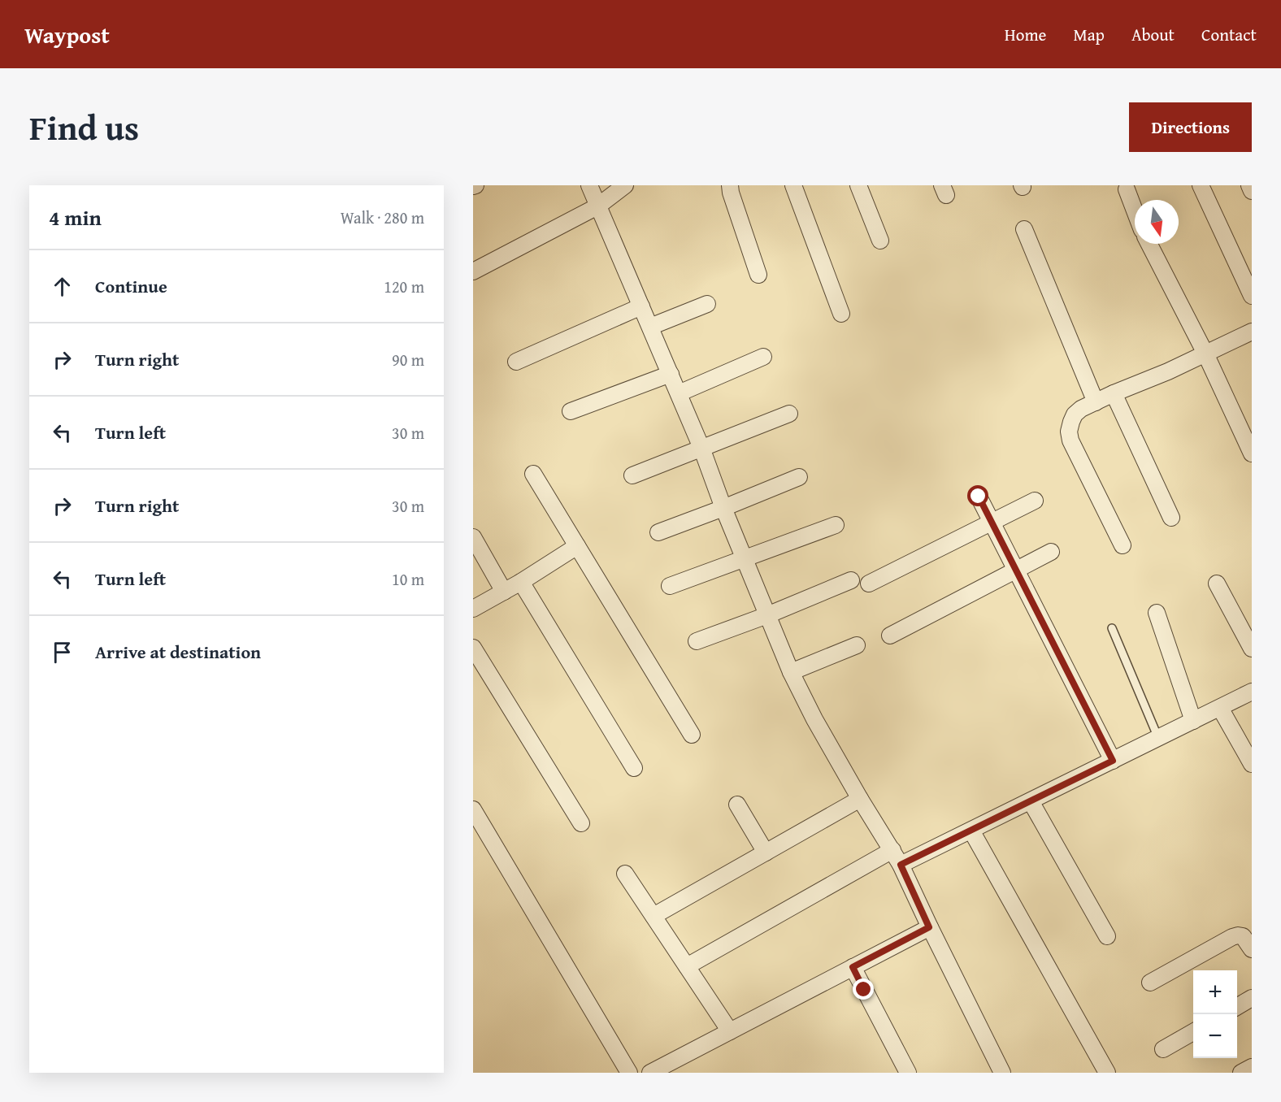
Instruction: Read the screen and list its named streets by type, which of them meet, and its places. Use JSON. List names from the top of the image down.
{
  "north": "bottom",
  "page": {
    "header": "Waypost",
    "nav": [
      "Home",
      "Map",
      "About",
      "Contact"
    ],
    "title": "Find us",
    "buttons": "Directions",
    "heading": ["4 min", "Walk · 280 m"],
    "list": [
      ["Continue", "120 m"],
      ["Turn right", "90 m"],
      ["Turn left", "30 m"],
      ["Turn right", "30 m"],
      ["Turn left", "10 m"],
      "Arrive at destination"
    ],
    "map_buttons": ["+", "−"]
  }
}
